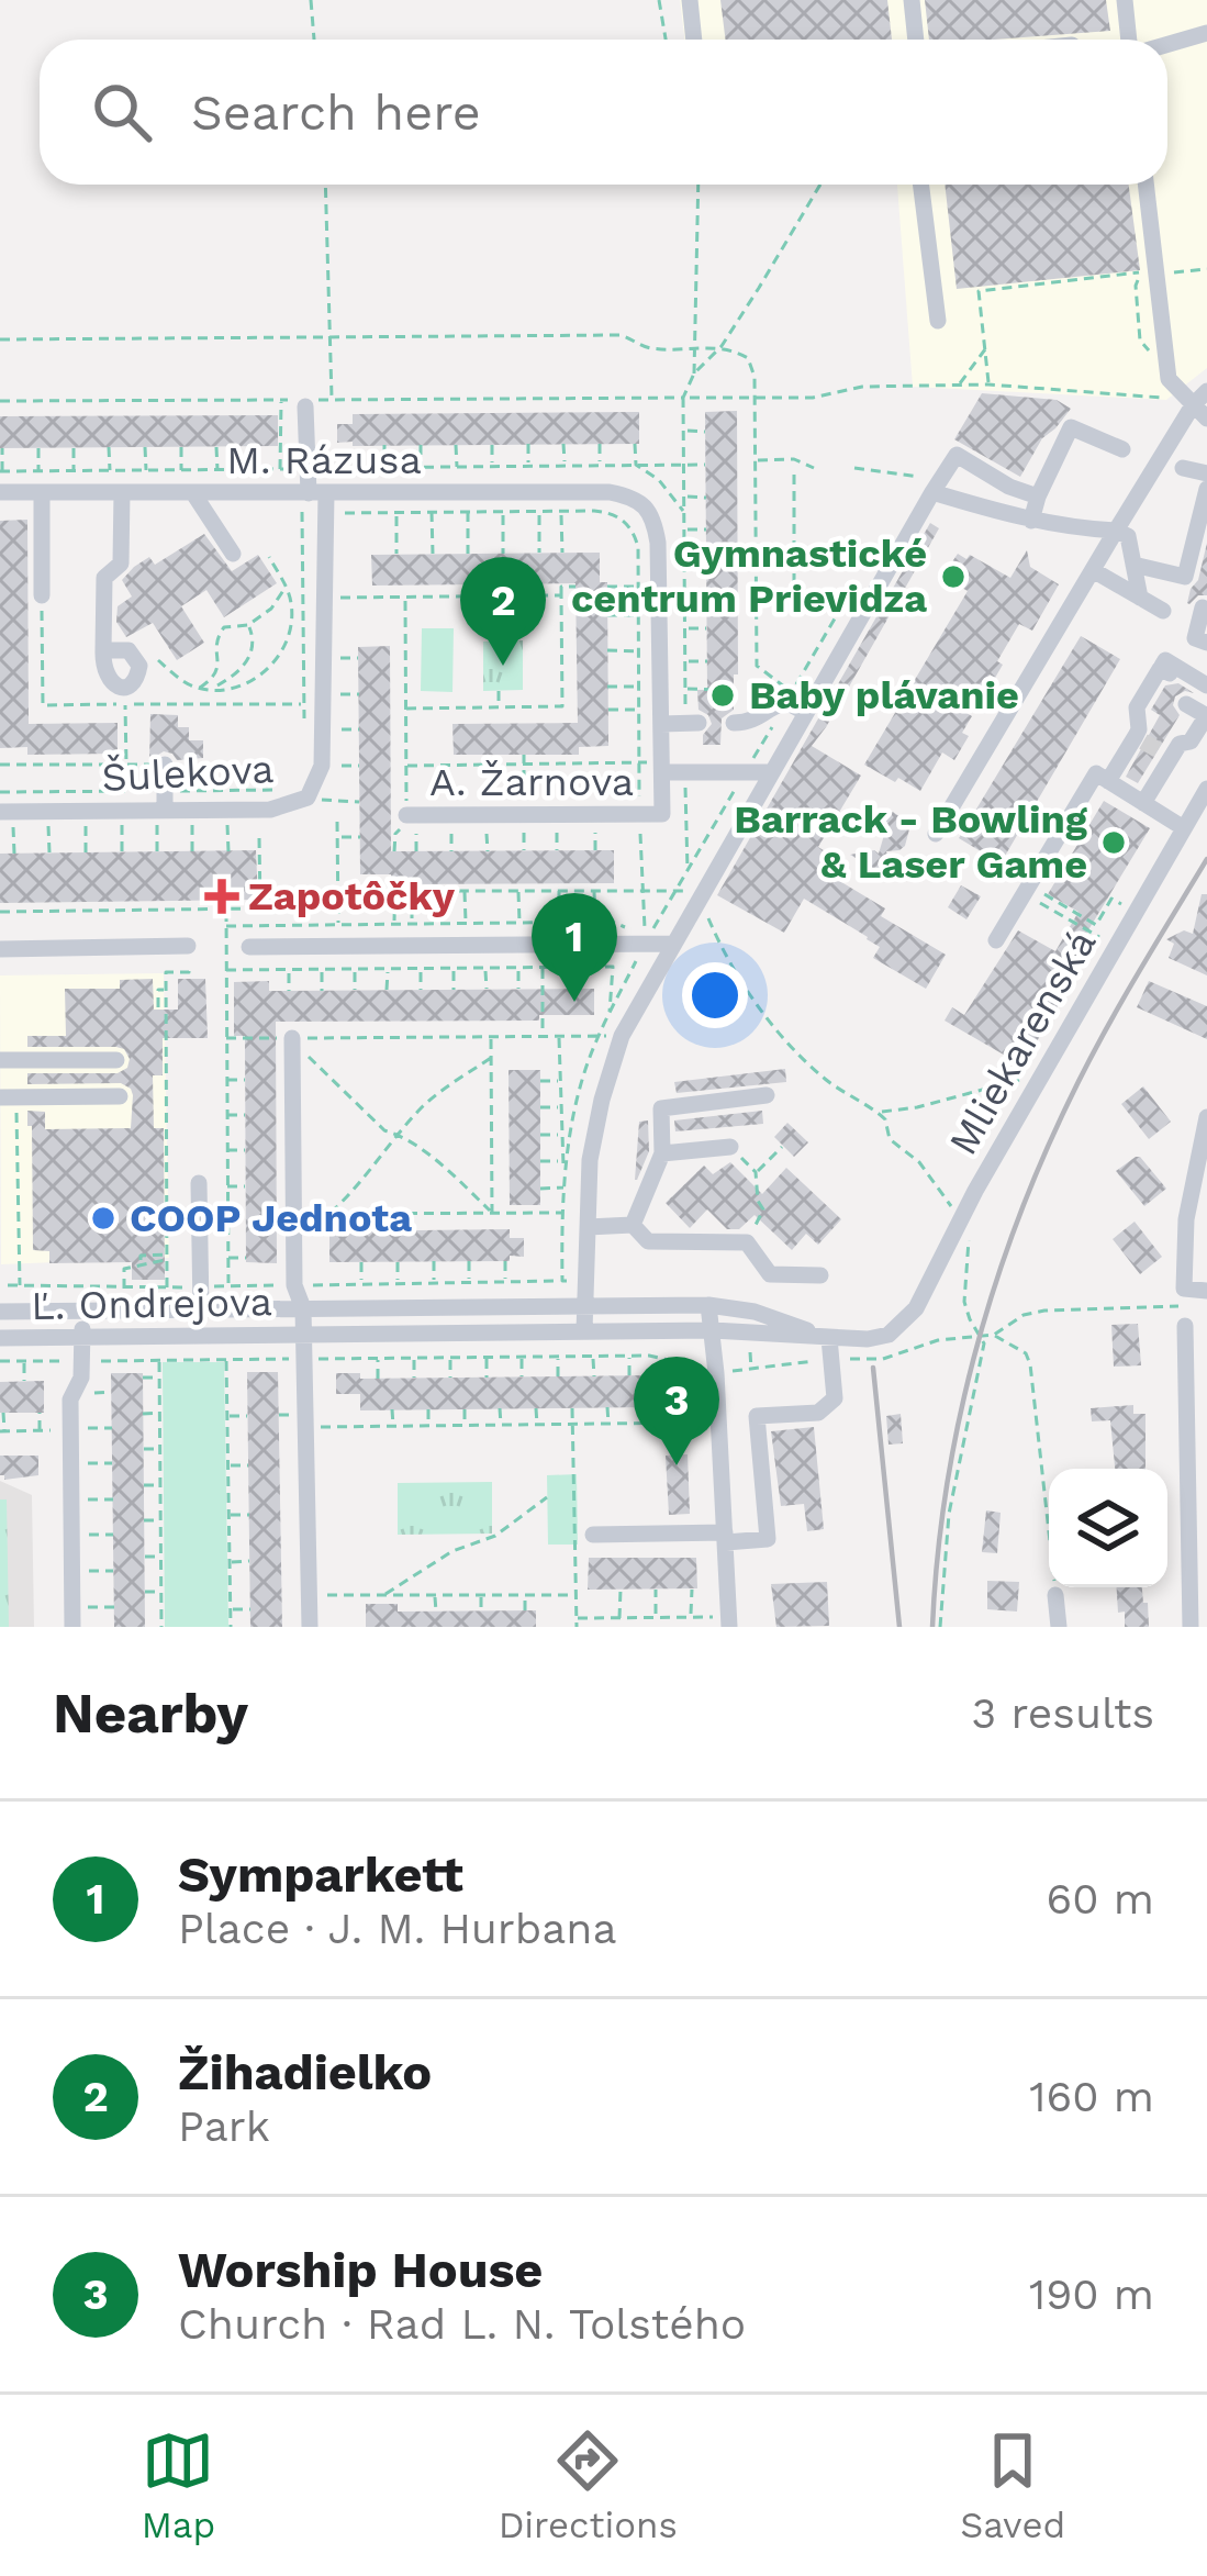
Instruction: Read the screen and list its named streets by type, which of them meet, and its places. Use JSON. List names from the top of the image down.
{
  "streets": {
    "street": [
      "M. Rázusa",
      "Šulekova",
      "A. Žarnova",
      "Mliekarenská",
      "Ľ. Ondrejova"
    ]
  },
  "crossings": [
    ["M. Rázusa", "Šulekova"],
    ["M. Rázusa", "A. Žarnova"],
    ["Mliekarenská", "Ľ. Ondrejova"]
  ],
  "places": {
    "other": [
      "Gymnastické centrum Prievidza",
      "Baby plávanie",
      "Barrack - Bowling & Laser Game",
      "COOP Jednota"
    ],
    "health": ["Zapotôčky"]
  },
  "page": {
    "search": "Search here",
    "pins": ["2", "1", "3"],
    "heading": ["Nearby", "3 results"],
    "list": [
      {
        "mark": "1",
        "name": "Symparkett",
        "note": "Place · J. M. Hurbana",
        "value": "60 m"
      },
      {
        "mark": "2",
        "name": "Žihadielko",
        "note": "Park",
        "value": "160 m"
      },
      {
        "mark": "3",
        "name": "Worship House",
        "note": "Church · Rad L. N. Tolstého",
        "value": "190 m"
      }
    ],
    "nav": ["Map", "Directions", "Saved"]
  }
}
